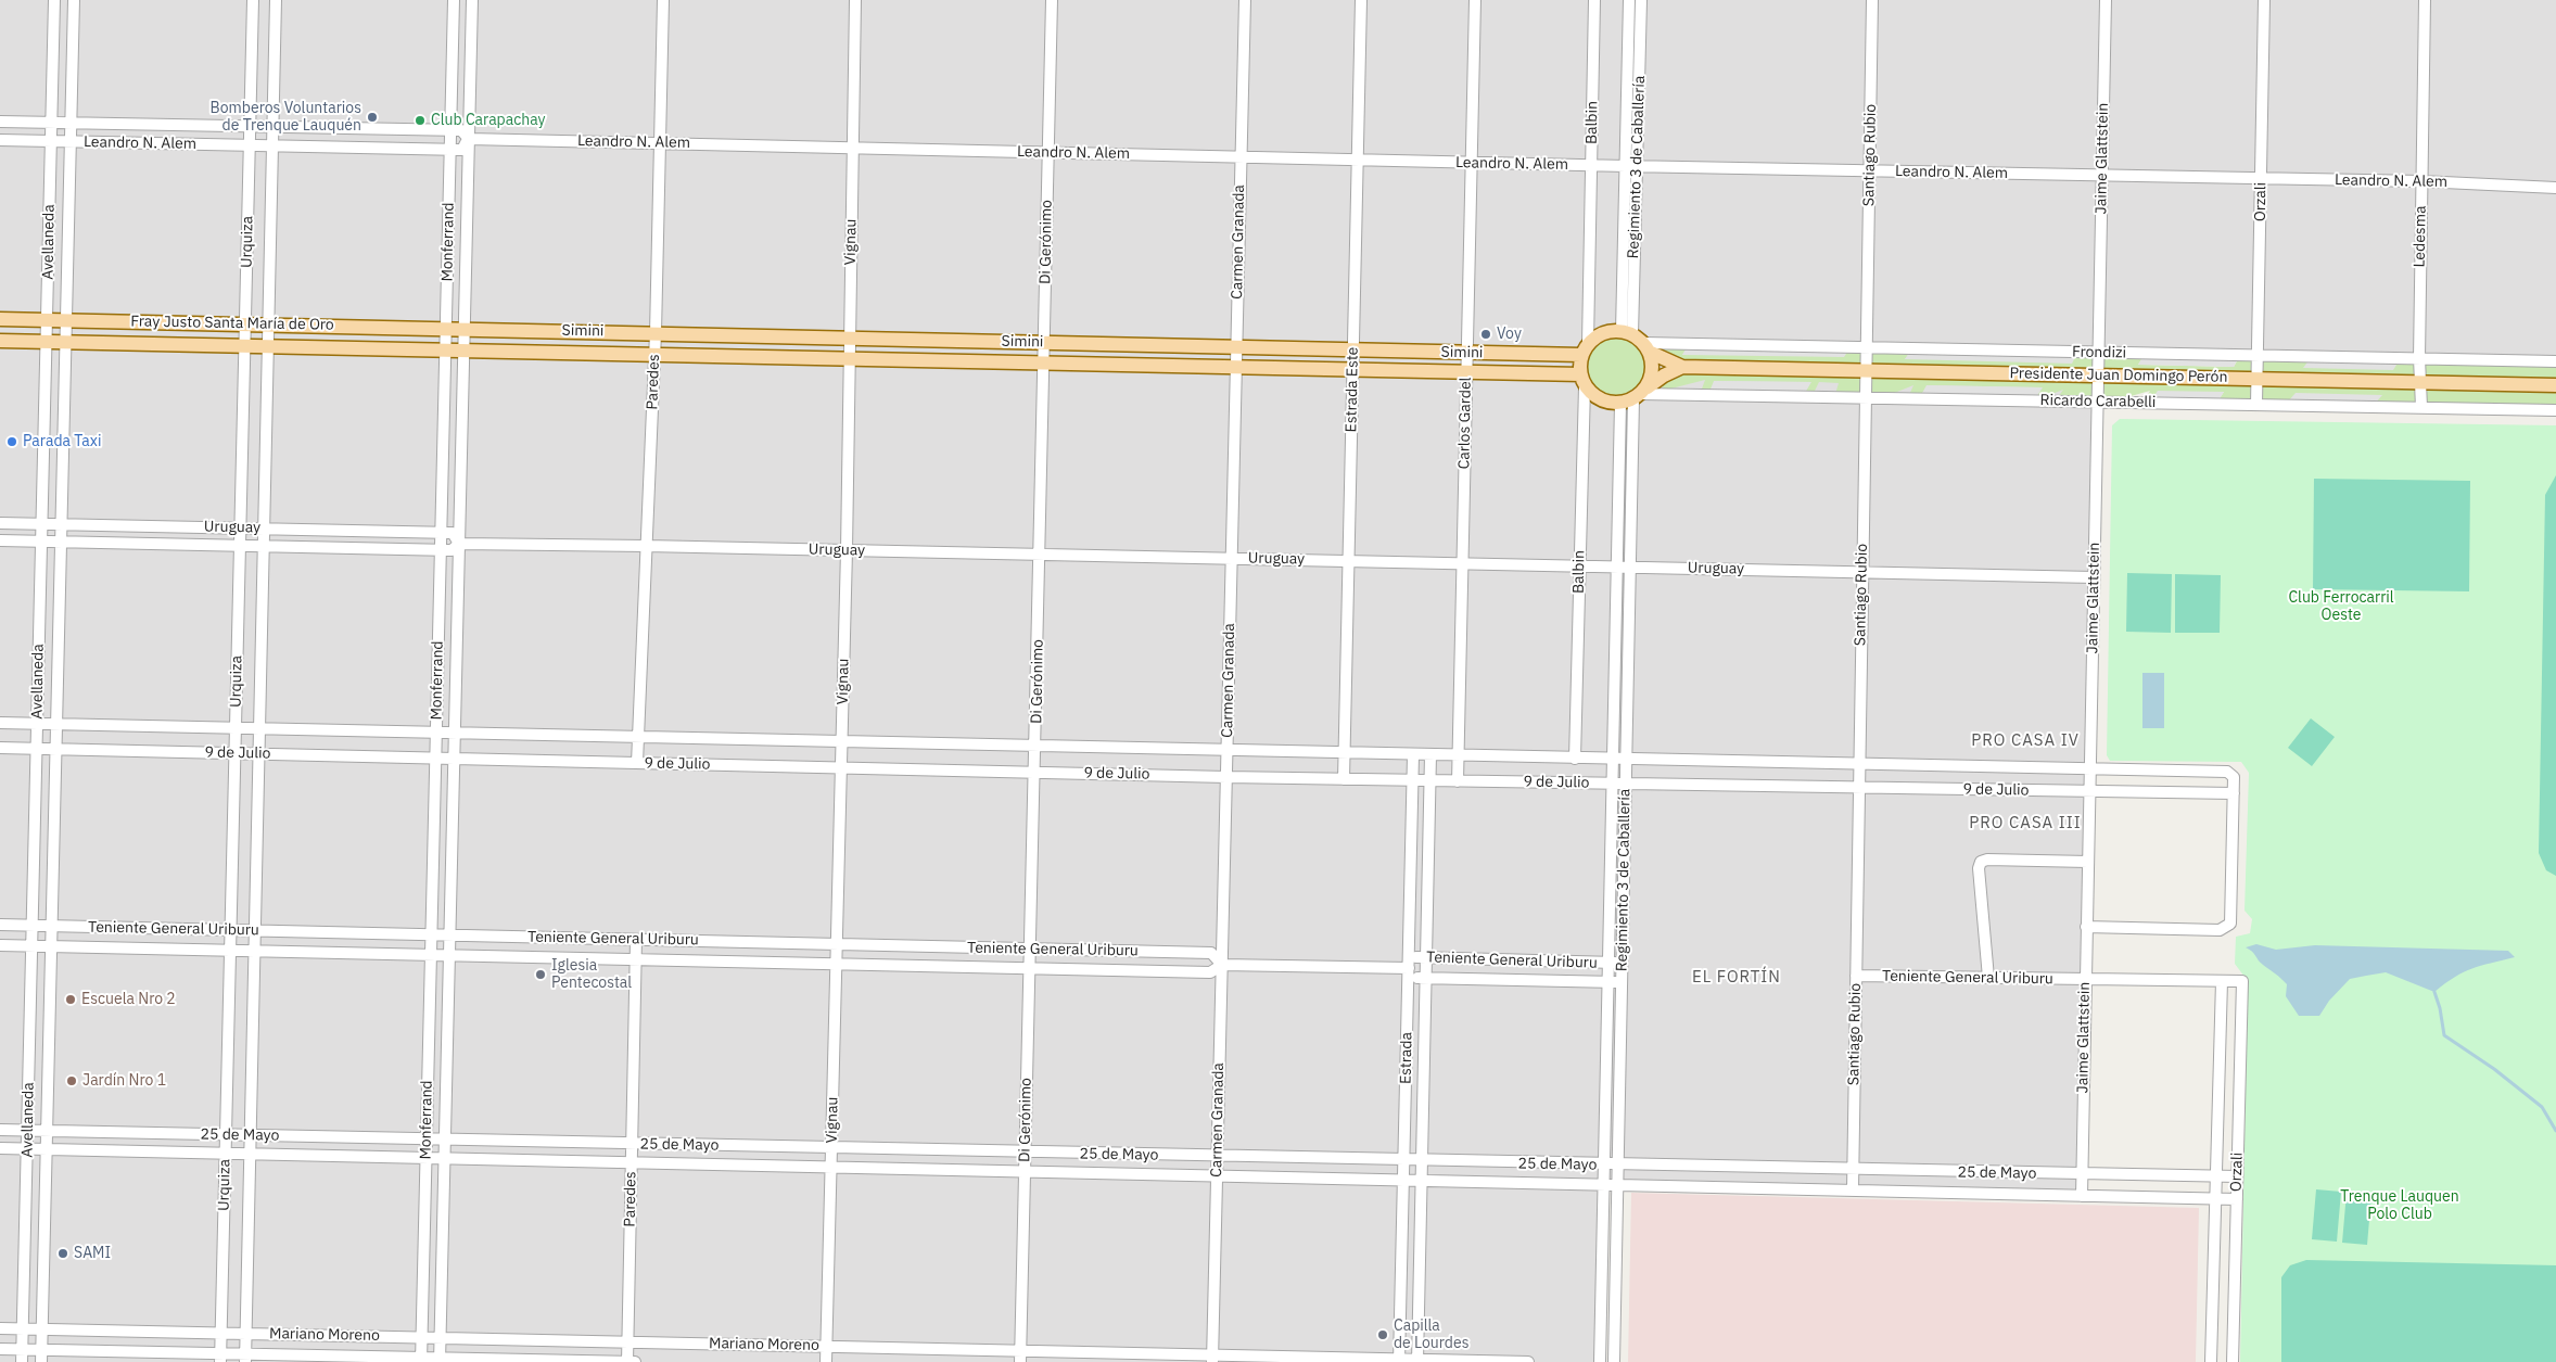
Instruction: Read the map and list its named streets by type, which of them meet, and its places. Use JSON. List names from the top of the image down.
{
  "streets": {
    "main road": ["Fray Justo Santa María de Oro", "Simini", "Presidente Juan Domingo Perón"],
    "street": [
      "Balbin",
      "Leandro N. Alem",
      "Santiago Rubio",
      "Jaime Glattstein",
      "Regimiento 3 de Caballería",
      "Orzali",
      "Ledesma",
      "Avellaneda",
      "Urquiza",
      "Monferrand",
      "Vignau",
      "Di Gerónimo",
      "Carmen Granada",
      "Frondizi",
      "Paredes",
      "Estrada Este",
      "Ricardo Carabelli",
      "Carlos Gardel",
      "Uruguay",
      "9 de Julio",
      "Teniente General Uriburu",
      "Estrada",
      "25 de Mayo",
      "Mariano Moreno"
    ]
  },
  "crossings": [
    ["Balbin", "Leandro N. Alem"],
    ["Balbin", "Regimiento 3 de Caballería"],
    ["Balbin", "Simini"],
    ["Balbin", "Frondizi"],
    ["Balbin", "Presidente Juan Domingo Perón"],
    ["Balbin", "Ricardo Carabelli"],
    ["Balbin", "Uruguay"],
    ["Balbin", "9 de Julio"],
    ["Leandro N. Alem", "Santiago Rubio"],
    ["Leandro N. Alem", "Jaime Glattstein"],
    ["Leandro N. Alem", "Regimiento 3 de Caballería"],
    ["Leandro N. Alem", "Orzali"],
    ["Leandro N. Alem", "Ledesma"],
    ["Leandro N. Alem", "Avellaneda"],
    ["Leandro N. Alem", "Urquiza"],
    ["Leandro N. Alem", "Monferrand"],
    ["Leandro N. Alem", "Vignau"],
    ["Leandro N. Alem", "Di Gerónimo"],
    ["Leandro N. Alem", "Carmen Granada"],
    ["Leandro N. Alem", "Paredes"],
    ["Leandro N. Alem", "Estrada Este"],
    ["Leandro N. Alem", "Carlos Gardel"],
    ["Santiago Rubio", "Frondizi"],
    ["Santiago Rubio", "Presidente Juan Domingo Perón"],
    ["Santiago Rubio", "Ricardo Carabelli"],
    ["Santiago Rubio", "Uruguay"],
    ["Santiago Rubio", "9 de Julio"],
    ["Santiago Rubio", "Teniente General Uriburu"],
    ["Santiago Rubio", "25 de Mayo"],
    ["Jaime Glattstein", "Frondizi"],
    ["Jaime Glattstein", "Presidente Juan Domingo Perón"],
    ["Jaime Glattstein", "Ricardo Carabelli"],
    ["Jaime Glattstein", "Uruguay"],
    ["Jaime Glattstein", "9 de Julio"],
    ["Jaime Glattstein", "Teniente General Uriburu"],
    ["Jaime Glattstein", "25 de Mayo"],
    ["Regimiento 3 de Caballería", "Simini"],
    ["Regimiento 3 de Caballería", "Frondizi"],
    ["Regimiento 3 de Caballería", "Presidente Juan Domingo Perón"],
    ["Regimiento 3 de Caballería", "Ricardo Carabelli"],
    ["Regimiento 3 de Caballería", "Uruguay"],
    ["Regimiento 3 de Caballería", "9 de Julio"],
    ["Regimiento 3 de Caballería", "Teniente General Uriburu"],
    ["Regimiento 3 de Caballería", "25 de Mayo"],
    ["Orzali", "Frondizi"],
    ["Orzali", "Presidente Juan Domingo Perón"],
    ["Orzali", "Ricardo Carabelli"],
    ["Orzali", "Teniente General Uriburu"],
    ["Orzali", "25 de Mayo"],
    ["Ledesma", "Frondizi"],
    ["Ledesma", "Presidente Juan Domingo Perón"],
    ["Ledesma", "Ricardo Carabelli"],
    ["Avellaneda", "Fray Justo Santa María de Oro"],
    ["Avellaneda", "Uruguay"],
    ["Avellaneda", "9 de Julio"],
    ["Avellaneda", "Teniente General Uriburu"],
    ["Avellaneda", "25 de Mayo"],
    ["Avellaneda", "Mariano Moreno"],
    ["Urquiza", "Fray Justo Santa María de Oro"],
    ["Urquiza", "Uruguay"],
    ["Urquiza", "9 de Julio"],
    ["Urquiza", "Teniente General Uriburu"],
    ["Urquiza", "25 de Mayo"],
    ["Urquiza", "Mariano Moreno"],
    ["Monferrand", "Fray Justo Santa María de Oro"],
    ["Monferrand", "Simini"],
    ["Monferrand", "Uruguay"],
    ["Monferrand", "9 de Julio"],
    ["Monferrand", "Teniente General Uriburu"],
    ["Monferrand", "25 de Mayo"],
    ["Monferrand", "Mariano Moreno"],
    ["Vignau", "Simini"],
    ["Vignau", "Uruguay"],
    ["Vignau", "9 de Julio"],
    ["Vignau", "Teniente General Uriburu"],
    ["Vignau", "25 de Mayo"],
    ["Vignau", "Mariano Moreno"],
    ["Di Gerónimo", "Simini"],
    ["Di Gerónimo", "Uruguay"],
    ["Di Gerónimo", "9 de Julio"],
    ["Di Gerónimo", "Teniente General Uriburu"],
    ["Di Gerónimo", "25 de Mayo"],
    ["Di Gerónimo", "Mariano Moreno"],
    ["Carmen Granada", "Simini"],
    ["Carmen Granada", "Uruguay"],
    ["Carmen Granada", "9 de Julio"],
    ["Carmen Granada", "Teniente General Uriburu"],
    ["Carmen Granada", "25 de Mayo"],
    ["Carmen Granada", "Mariano Moreno"],
    ["Fray Justo Santa María de Oro", "Simini"],
    ["Simini", "Frondizi"],
    ["Simini", "Presidente Juan Domingo Perón"],
    ["Simini", "Paredes"],
    ["Simini", "Estrada Este"],
    ["Simini", "Ricardo Carabelli"],
    ["Simini", "Carlos Gardel"],
    ["Frondizi", "Presidente Juan Domingo Perón"],
    ["Frondizi", "Ricardo Carabelli"],
    ["Presidente Juan Domingo Perón", "Ricardo Carabelli"],
    ["Paredes", "Uruguay"],
    ["Paredes", "9 de Julio"],
    ["Paredes", "Teniente General Uriburu"],
    ["Paredes", "25 de Mayo"],
    ["Paredes", "Mariano Moreno"],
    ["Estrada Este", "Uruguay"],
    ["Estrada Este", "9 de Julio"],
    ["Carlos Gardel", "Uruguay"],
    ["Carlos Gardel", "9 de Julio"],
    ["9 de Julio", "Estrada"],
    ["Teniente General Uriburu", "Estrada"],
    ["Estrada", "25 de Mayo"],
    ["Estrada", "Mariano Moreno"]
  ],
  "districts": ["PRO CASA IV", "PRO CASA III", "EL FORTÍN"],
  "parks": ["Club Ferrocarril Oeste", "Trenque Lauquen Polo Club"],
  "places": [
    "Bomberos Voluntarios de Trenque Lauquén",
    "Club Carapachay",
    "Voy",
    "Parada Taxi",
    "Iglesia Pentecostal",
    "Escuela Nro 2",
    "Jardín Nro 1",
    "SAMI",
    "Capilla de Lourdes"
  ]
}
